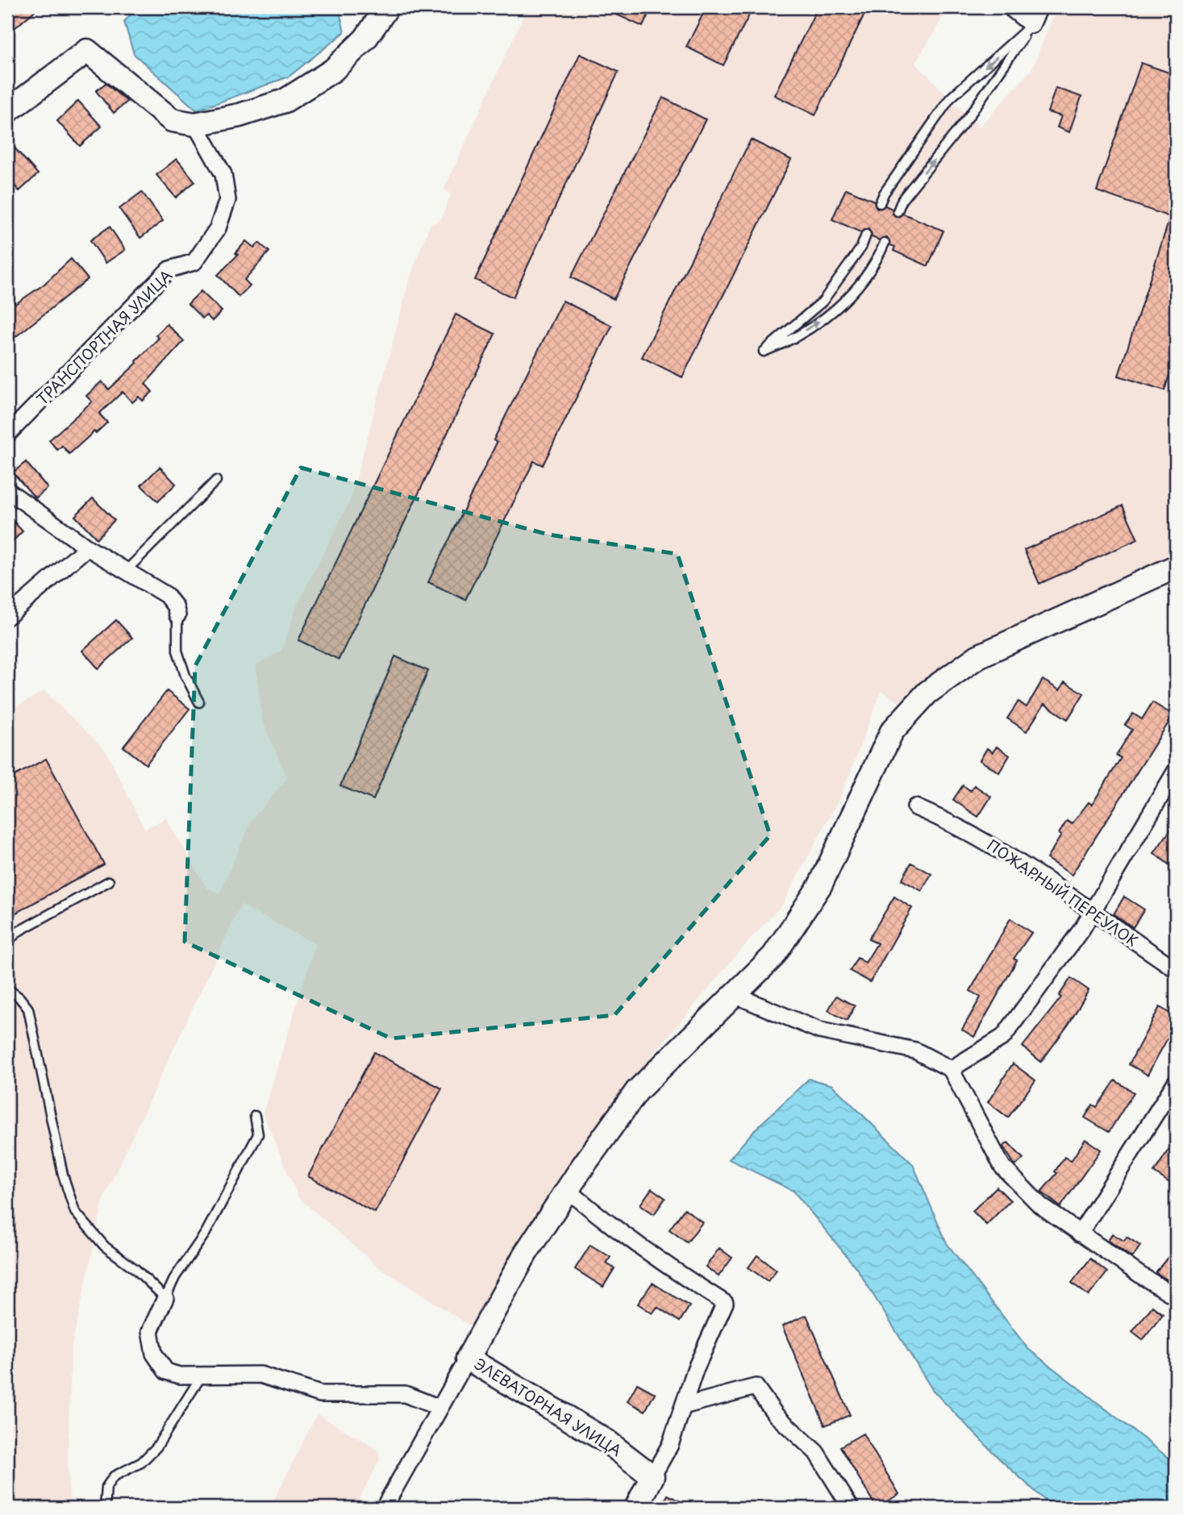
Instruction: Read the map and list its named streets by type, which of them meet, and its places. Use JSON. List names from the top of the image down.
{
  "streets": {
    "street": ["ТРАНСПОРТНАЯ УЛИЦА", "ПОЖАРНЫЙ ПЕРЕУЛОК", "ЭЛЕВАТОРНАЯ УЛИЦА"]
  }
}
